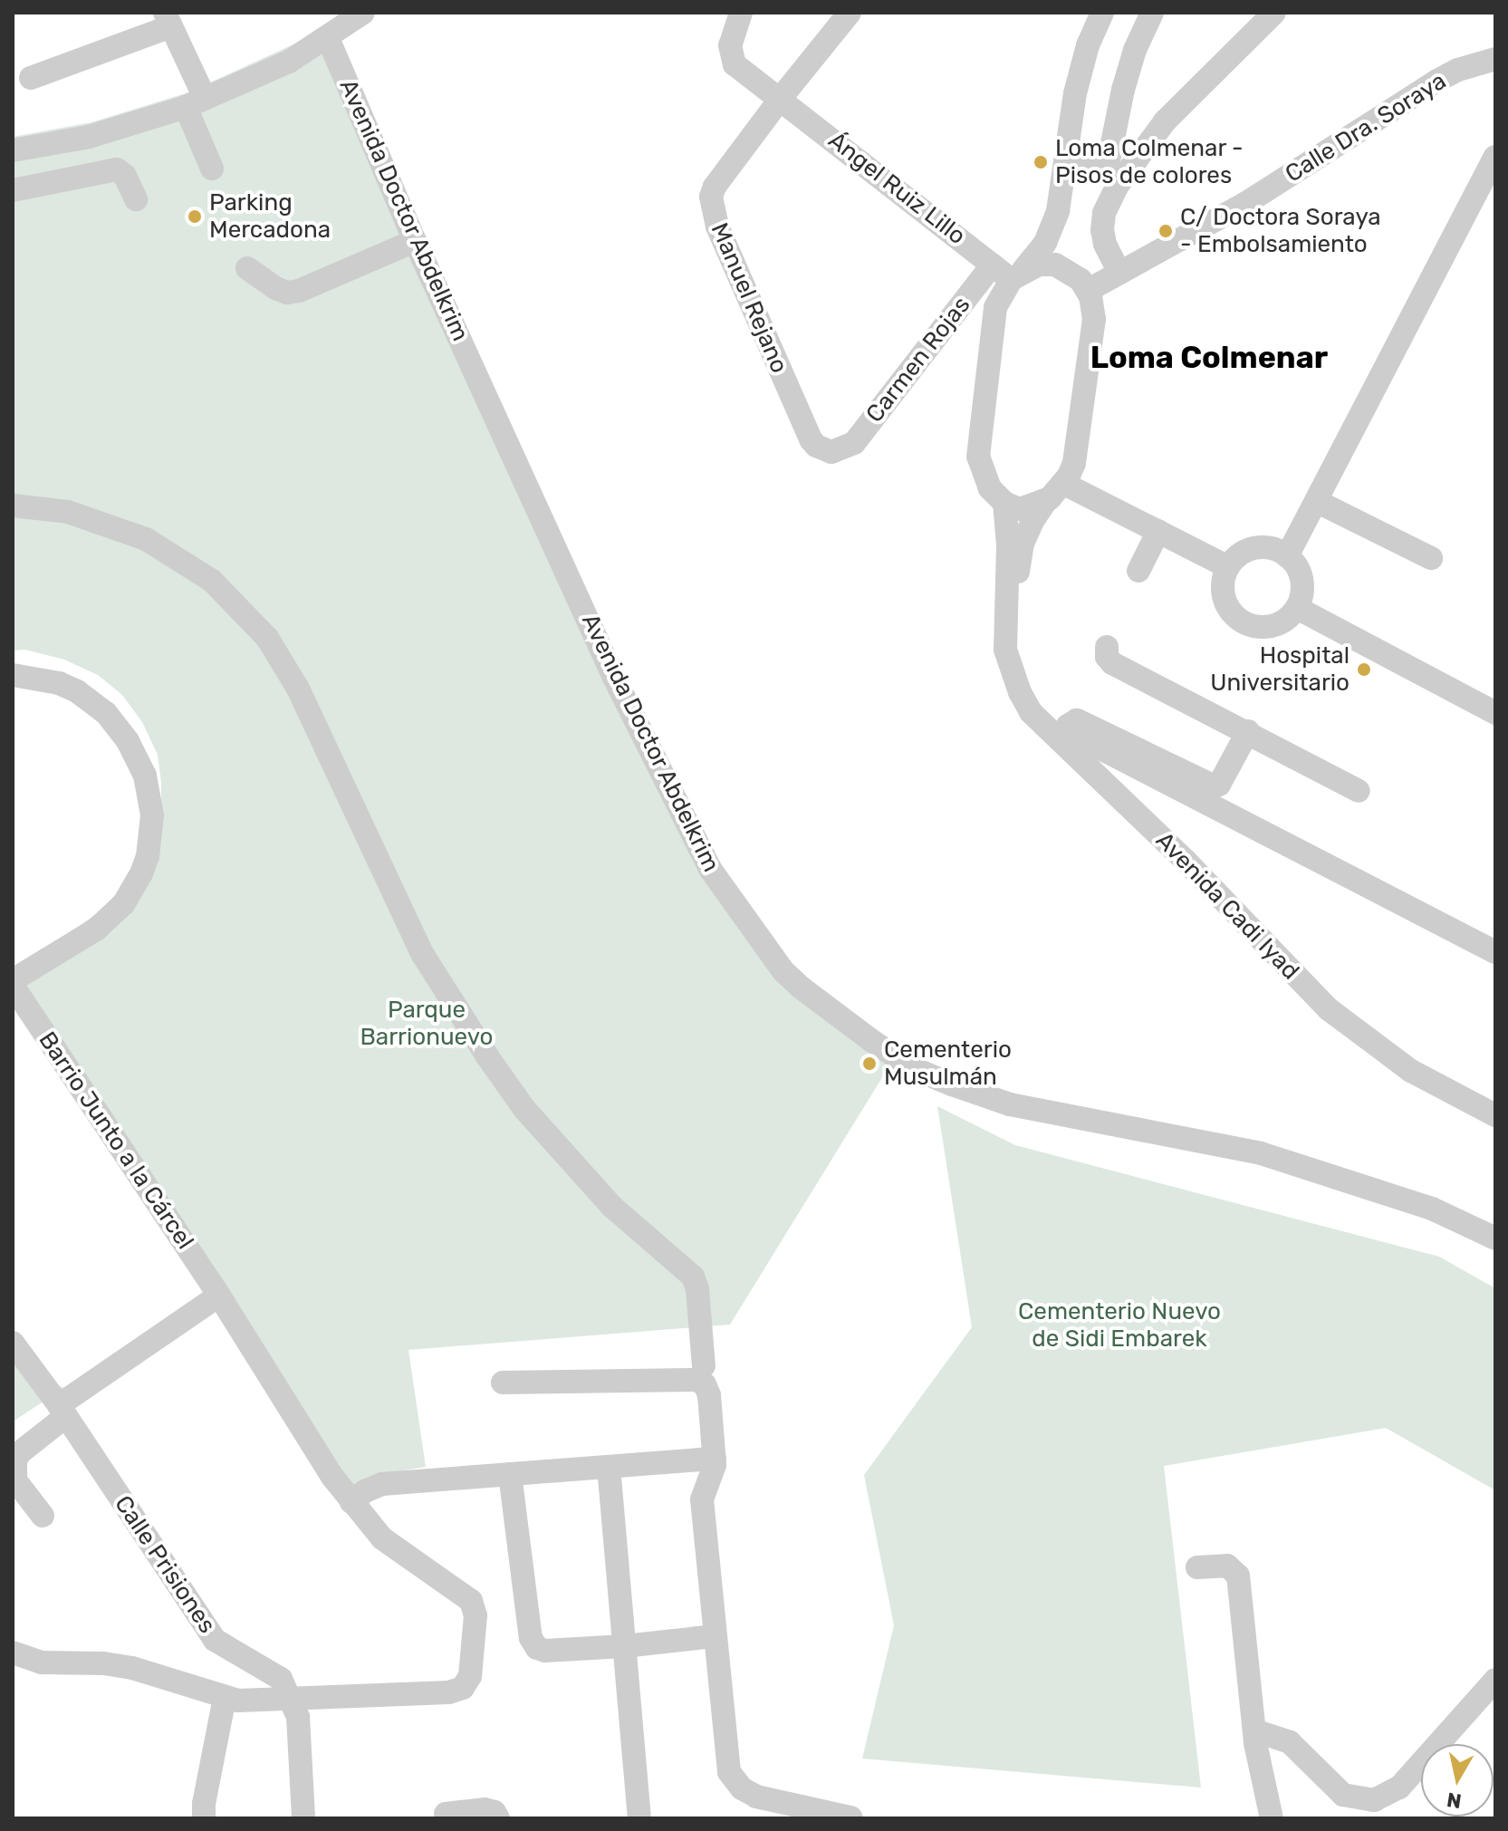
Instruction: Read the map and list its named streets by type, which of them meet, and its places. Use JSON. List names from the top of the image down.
{
  "streets": {
    "street": [
      "Calle Dra. Soraya",
      "Ángel Ruiz Lillo",
      "Avenida Doctor Abdelkrim",
      "Manuel Rejano",
      "Carmen Rojas",
      "Avenida Cadi Iyad",
      "Barrio Junto a la Cárcel",
      "Calle Prisiones"
    ]
  },
  "crossings": [
    ["Calle Dra. Soraya", "Avenida Cadi Iyad"],
    ["Ángel Ruiz Lillo", "Manuel Rejano"],
    ["Ángel Ruiz Lillo", "Carmen Rojas"],
    ["Manuel Rejano", "Carmen Rojas"],
    ["Barrio Junto a la Cárcel", "Calle Prisiones"]
  ],
  "districts": ["Loma Colmenar"],
  "parks": ["Parque Barrionuevo", "Cementerio Nuevo de Sidi Embarek"],
  "places": [
    "Loma Colmenar - Pisos de colores",
    "Parking Mercadona",
    "C/ Doctora Soraya - Embolsamiento",
    "Hospital Universitario",
    "Cementerio Musulmán"
  ],
  "north": "bottom"
}
